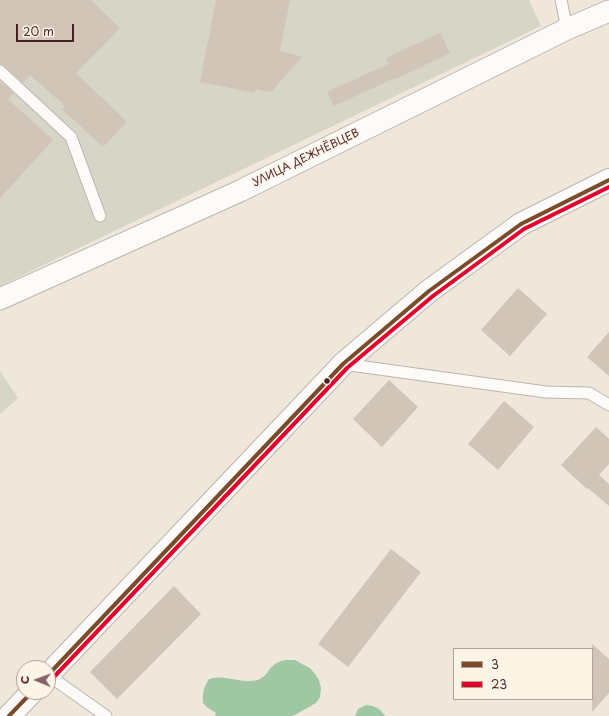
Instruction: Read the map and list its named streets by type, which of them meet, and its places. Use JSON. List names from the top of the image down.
{
  "streets": {
    "street": ["УЛИЦА ДЕЖНЁВЦЕВ"]
  },
  "lines": ["transit line 3", "transit line 23"],
  "legend": ["3", "23"],
  "scale_bar": "20 m",
  "north": "left"
}
